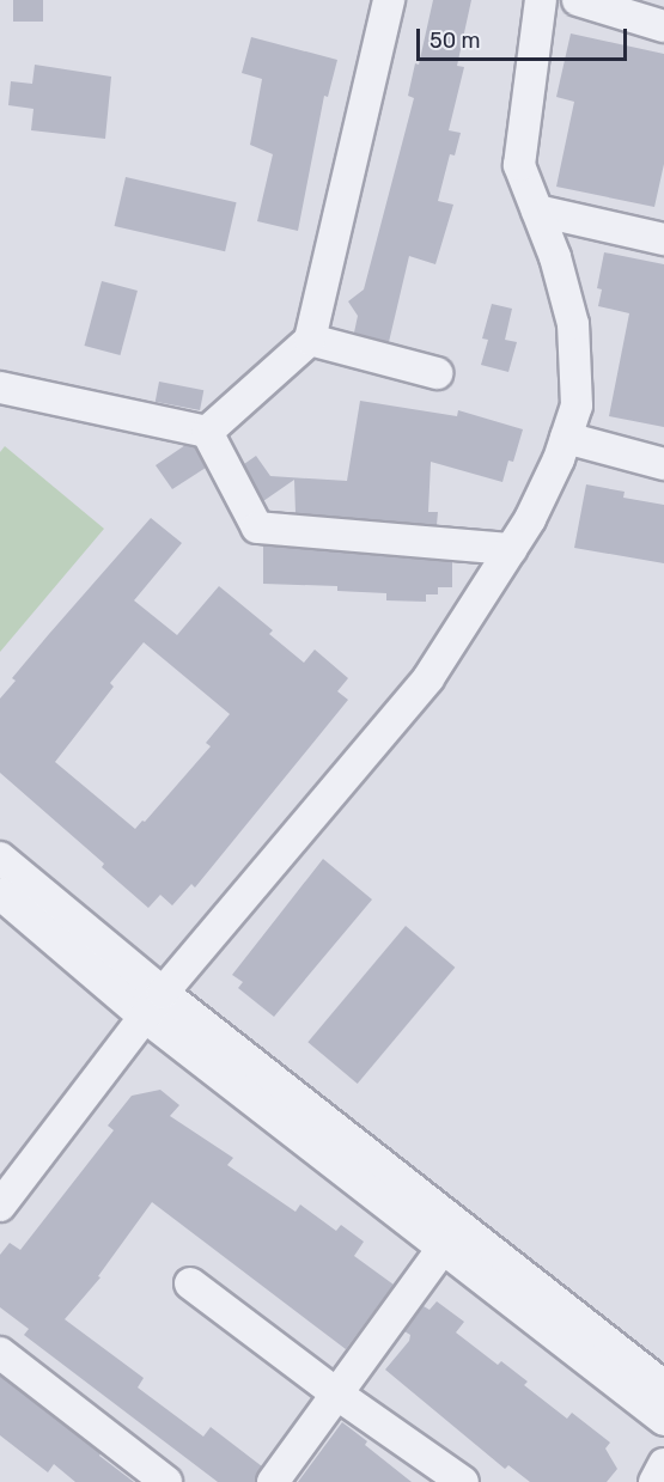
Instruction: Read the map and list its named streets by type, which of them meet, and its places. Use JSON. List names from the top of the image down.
{
  "scale_bar": "50 m"
}
